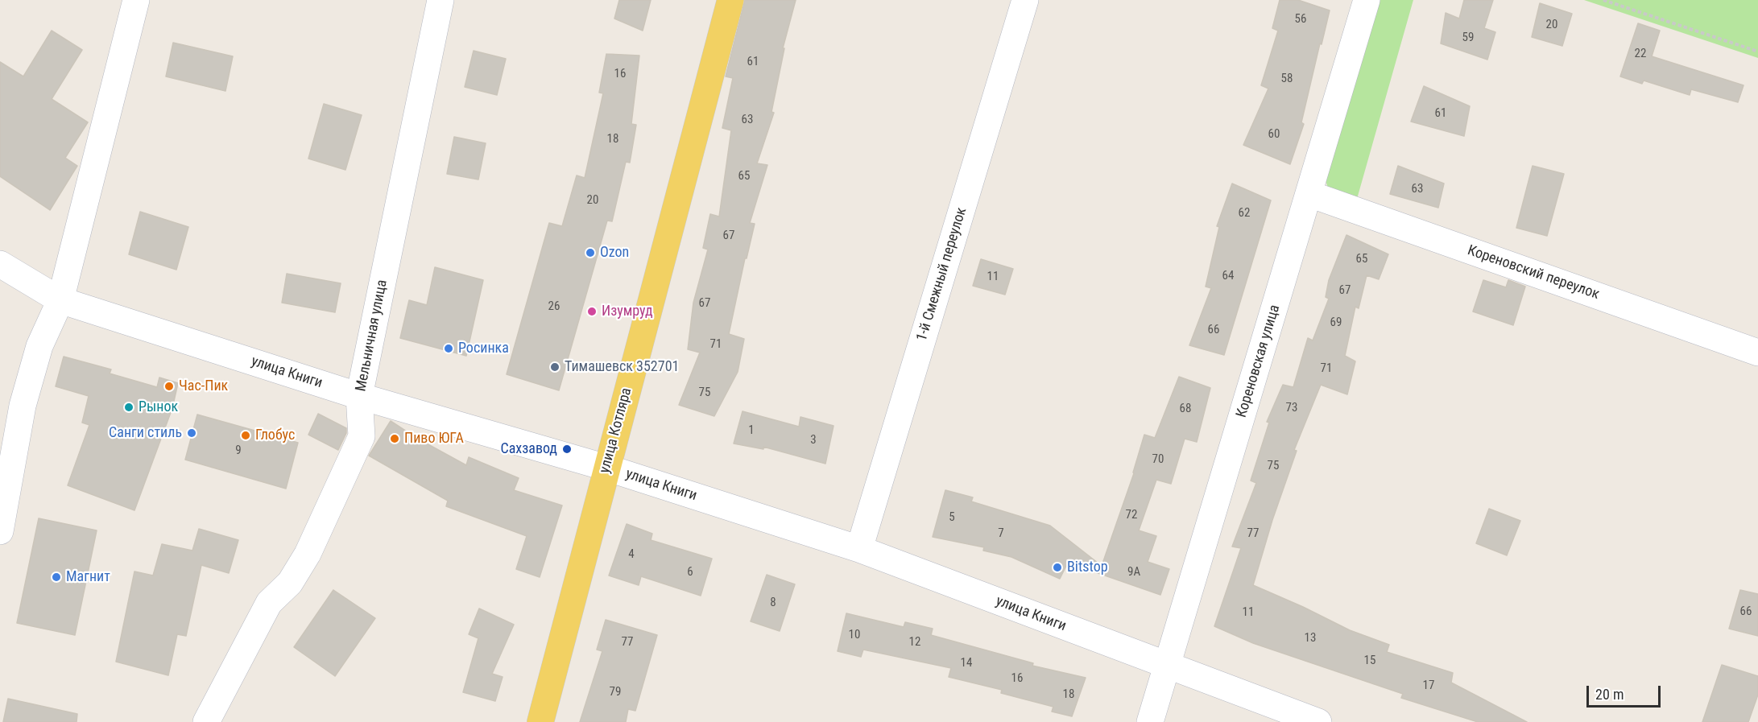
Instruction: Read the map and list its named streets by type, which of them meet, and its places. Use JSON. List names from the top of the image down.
{
  "streets": {
    "main road": ["улица Котляра"],
    "street": [
      "Кореновский переулок",
      "1-й Смежный переулок",
      "Мельничная улица",
      "Кореновская улица",
      "улица Книги"
    ]
  },
  "crossings": [
    ["Кореновский переулок", "Кореновская улица"],
    ["1-й Смежный переулок", "улица Книги"],
    ["Мельничная улица", "улица Книги"],
    ["Кореновская улица", "улица Книги"],
    ["улица Книги", "улица Котляра"]
  ],
  "places": [
    "Ozon",
    "Изумруд",
    "Росинка",
    "Тимашевск 352701",
    "Час-Пик",
    "Рынок",
    "Санги стиль",
    "Глобус",
    "Пиво ЮГА",
    "Сахзавод",
    "Bitstop",
    "Магнит"
  ],
  "house_numbers": [
    "56",
    "20",
    "59",
    "22",
    "61",
    "16",
    "58",
    "61",
    "63",
    "60",
    "18",
    "65",
    "63",
    "20",
    "62",
    "67",
    "65",
    "64",
    "11",
    "67",
    "67",
    "26",
    "69",
    "66",
    "71",
    "71",
    "75",
    "73",
    "68",
    "1",
    "3",
    "9",
    "70",
    "75",
    "72",
    "5",
    "7",
    "77",
    "4",
    "6",
    "9А",
    "8",
    "66",
    "11",
    "10",
    "13",
    "77",
    "12",
    "15",
    "14",
    "16",
    "17",
    "79",
    "18"
  ],
  "scale_bar": "20 m"
}
